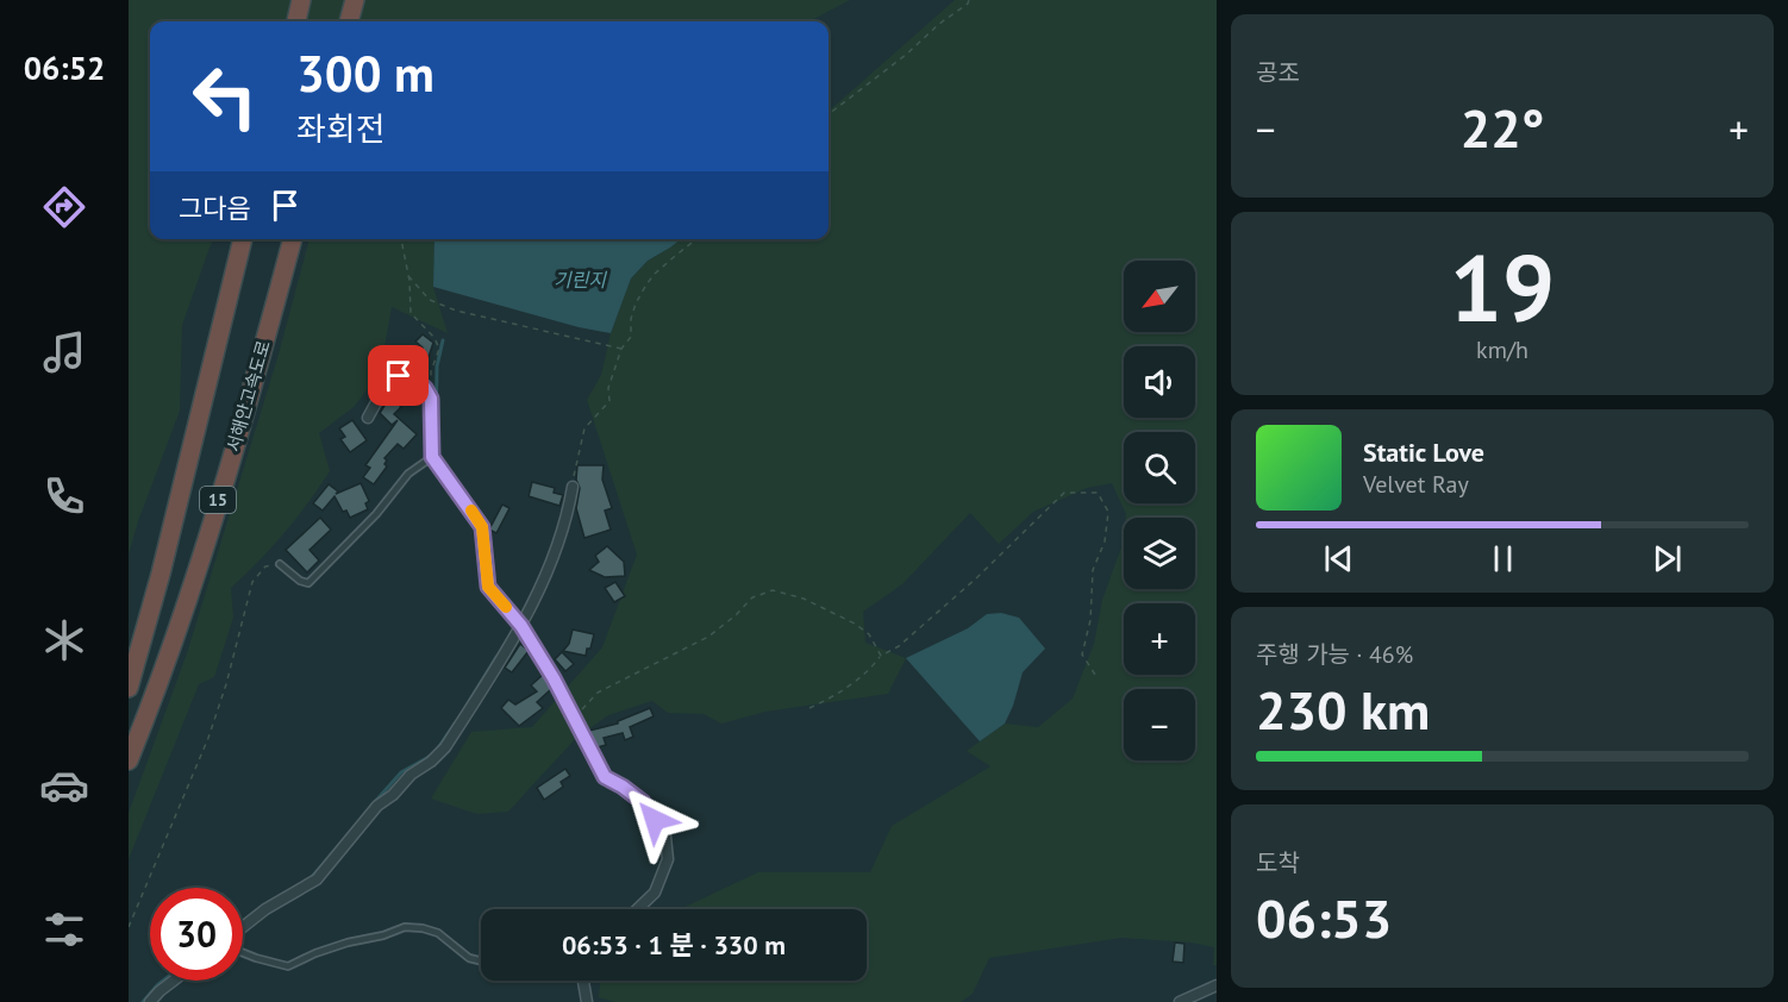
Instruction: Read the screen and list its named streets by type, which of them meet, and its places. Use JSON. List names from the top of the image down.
{
  "streets": {
    "highway": ["서해안고속도로", "15"]
  },
  "water": ["기린지"],
  "north": "bottom left",
  "page": {
    "tabs": "06:52",
    "tile": [
      "공조",
      ["19", "km/h"],
      ["주행 가능 · 46%", "230 km"],
      ["도착", "06:53"]
    ],
    "turn": ["300 m", "좌회전"],
    "heat": ["−", "22°", "+"],
    "then": "그다음",
    "map_buttons": ["+", "−"],
    "song": ["Static Love", "Velvet Ray"],
    "limit": "30",
    "trip": "06:53 · 1 분 · 330 m"
  }
}
